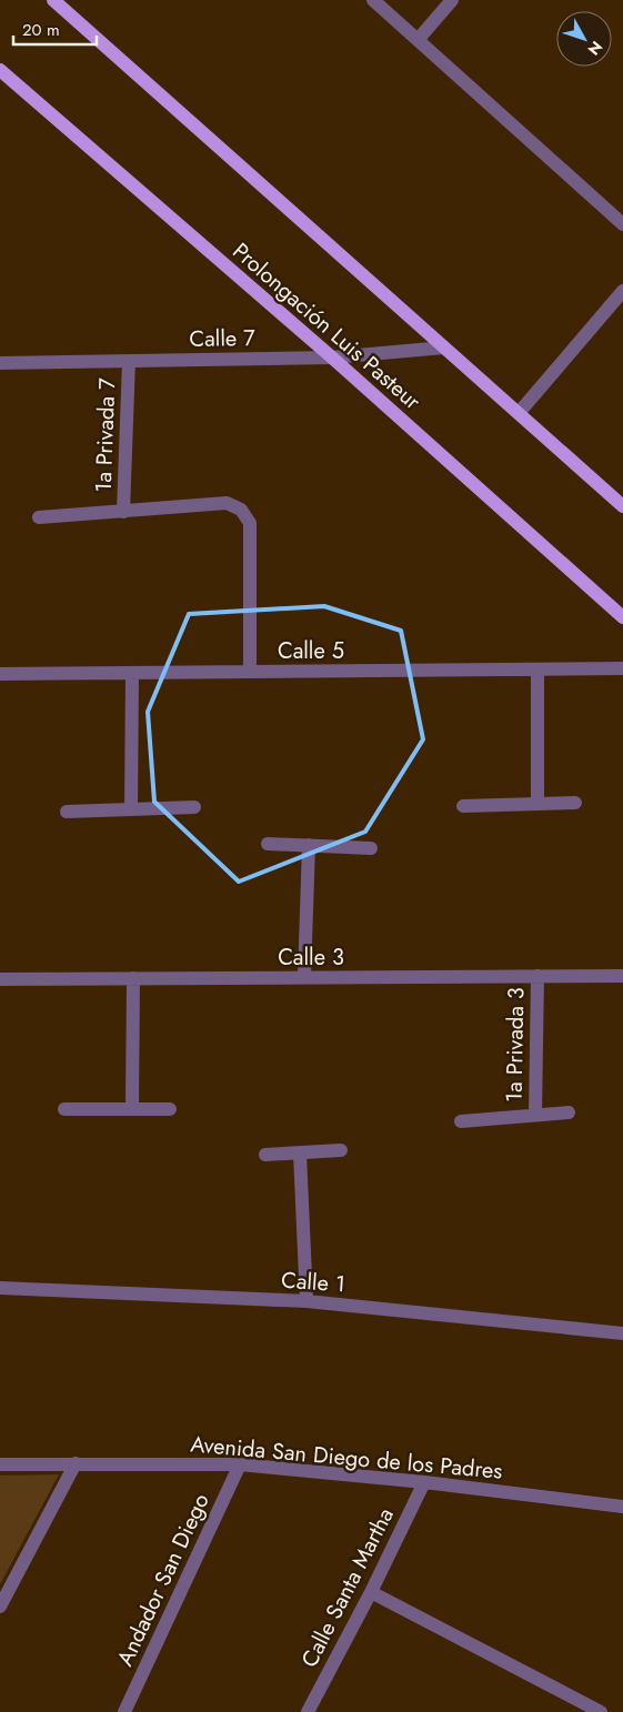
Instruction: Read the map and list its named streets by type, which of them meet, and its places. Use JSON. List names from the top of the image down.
{
  "streets": {
    "main road": ["Prolongación Luis Pasteur"],
    "street": [
      "Calle 7",
      "1a Privada 7",
      "Calle 5",
      "Calle 3",
      "1a Privada 3",
      "Calle 1",
      "Avenida San Diego de los Padres",
      "Andador San Diego",
      "Calle Santa Martha"
    ]
  },
  "crossings": [
    ["Prolongación Luis Pasteur", "Calle 7"],
    ["Calle 7", "1a Privada 7"],
    ["Calle 3", "1a Privada 3"],
    ["Avenida San Diego de los Padres", "Andador San Diego"],
    ["Avenida San Diego de los Padres", "Calle Santa Martha"]
  ],
  "scale_bar": "20 m",
  "north": "bottom right"
}
